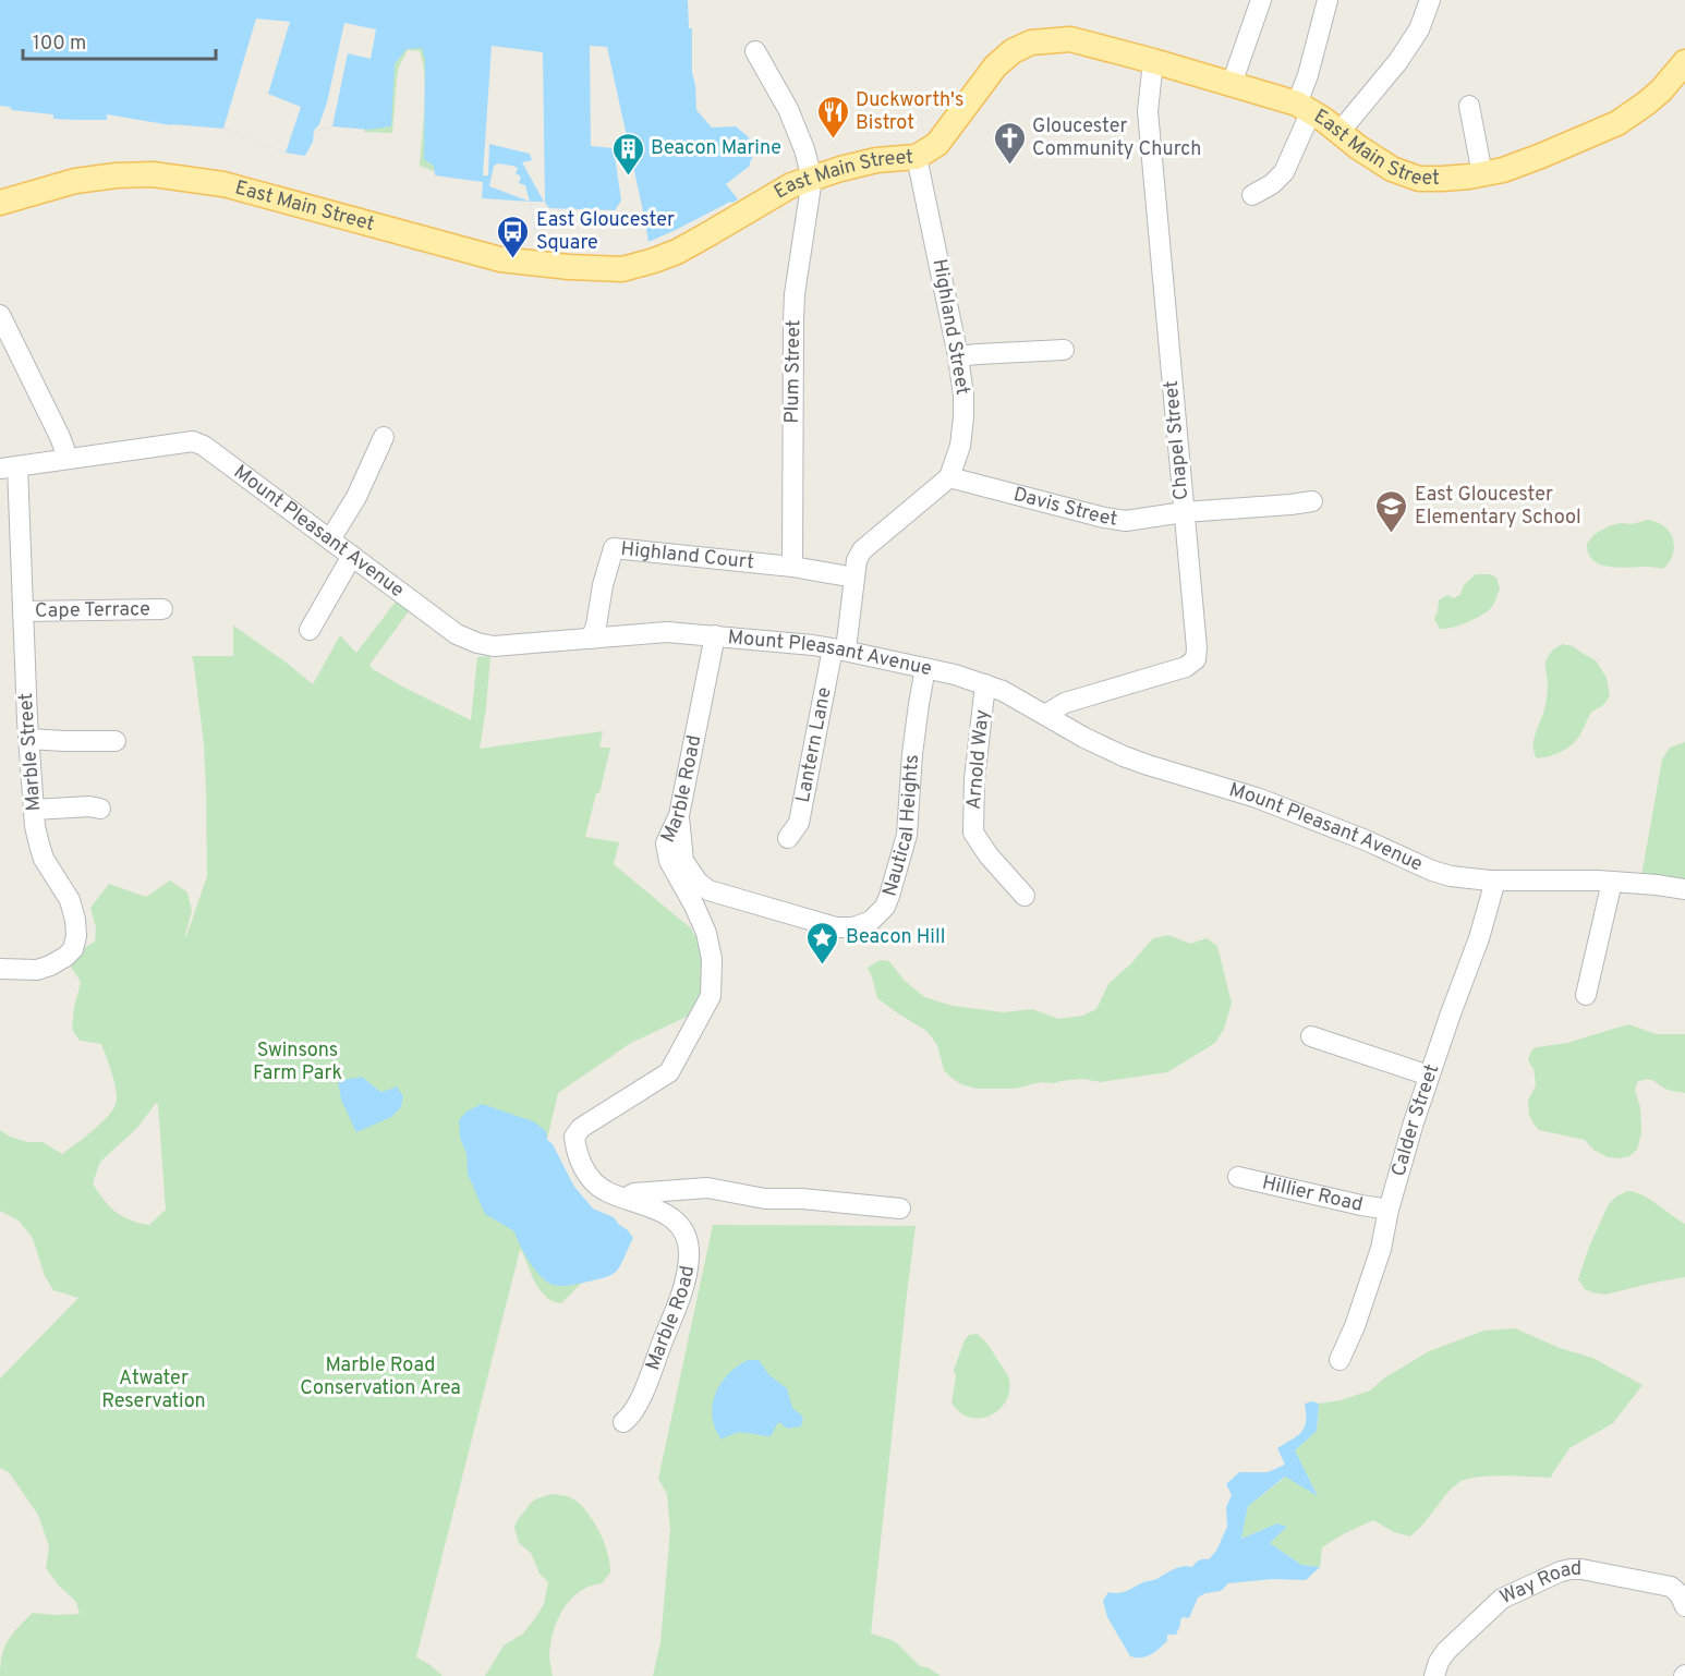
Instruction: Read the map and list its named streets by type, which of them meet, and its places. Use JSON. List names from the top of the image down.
{
  "streets": {
    "main road": ["East Main Street"],
    "street": [
      "Highland Street",
      "Plum Street",
      "Chapel Street",
      "Davis Street",
      "Mount Pleasant Avenue",
      "Highland Court",
      "Cape Terrace",
      "Lantern Lane",
      "Marble Street",
      "Arnold Way",
      "Marble Road",
      "Nautical Heights",
      "Calder Street",
      "Hillier Road",
      "Way Road"
    ]
  },
  "crossings": [
    ["East Main Street", "Highland Street"],
    ["East Main Street", "Plum Street"],
    ["East Main Street", "Chapel Street"],
    ["Highland Street", "Davis Street"],
    ["Plum Street", "Highland Court"],
    ["Chapel Street", "Davis Street"],
    ["Chapel Street", "Mount Pleasant Avenue"],
    ["Mount Pleasant Avenue", "Highland Court"],
    ["Mount Pleasant Avenue", "Lantern Lane"],
    ["Mount Pleasant Avenue", "Marble Street"],
    ["Mount Pleasant Avenue", "Arnold Way"],
    ["Mount Pleasant Avenue", "Marble Road"],
    ["Mount Pleasant Avenue", "Nautical Heights"],
    ["Mount Pleasant Avenue", "Calder Street"],
    ["Cape Terrace", "Marble Street"],
    ["Marble Road", "Nautical Heights"],
    ["Calder Street", "Hillier Road"]
  ],
  "parks": ["Swinsons Farm Park", "Marble Road Conservation Area", "Atwater Reservation"],
  "places": {
    "restaurant": ["Duckworth's Bistrot"],
    "church": ["Gloucester Community Church"],
    "building": ["Beacon Marine"],
    "bus stop": ["East Gloucester Square"],
    "school or university": ["East Gloucester Elementary School"],
    "place": ["Beacon Hill"]
  },
  "scale_bar": "100 m"
}
